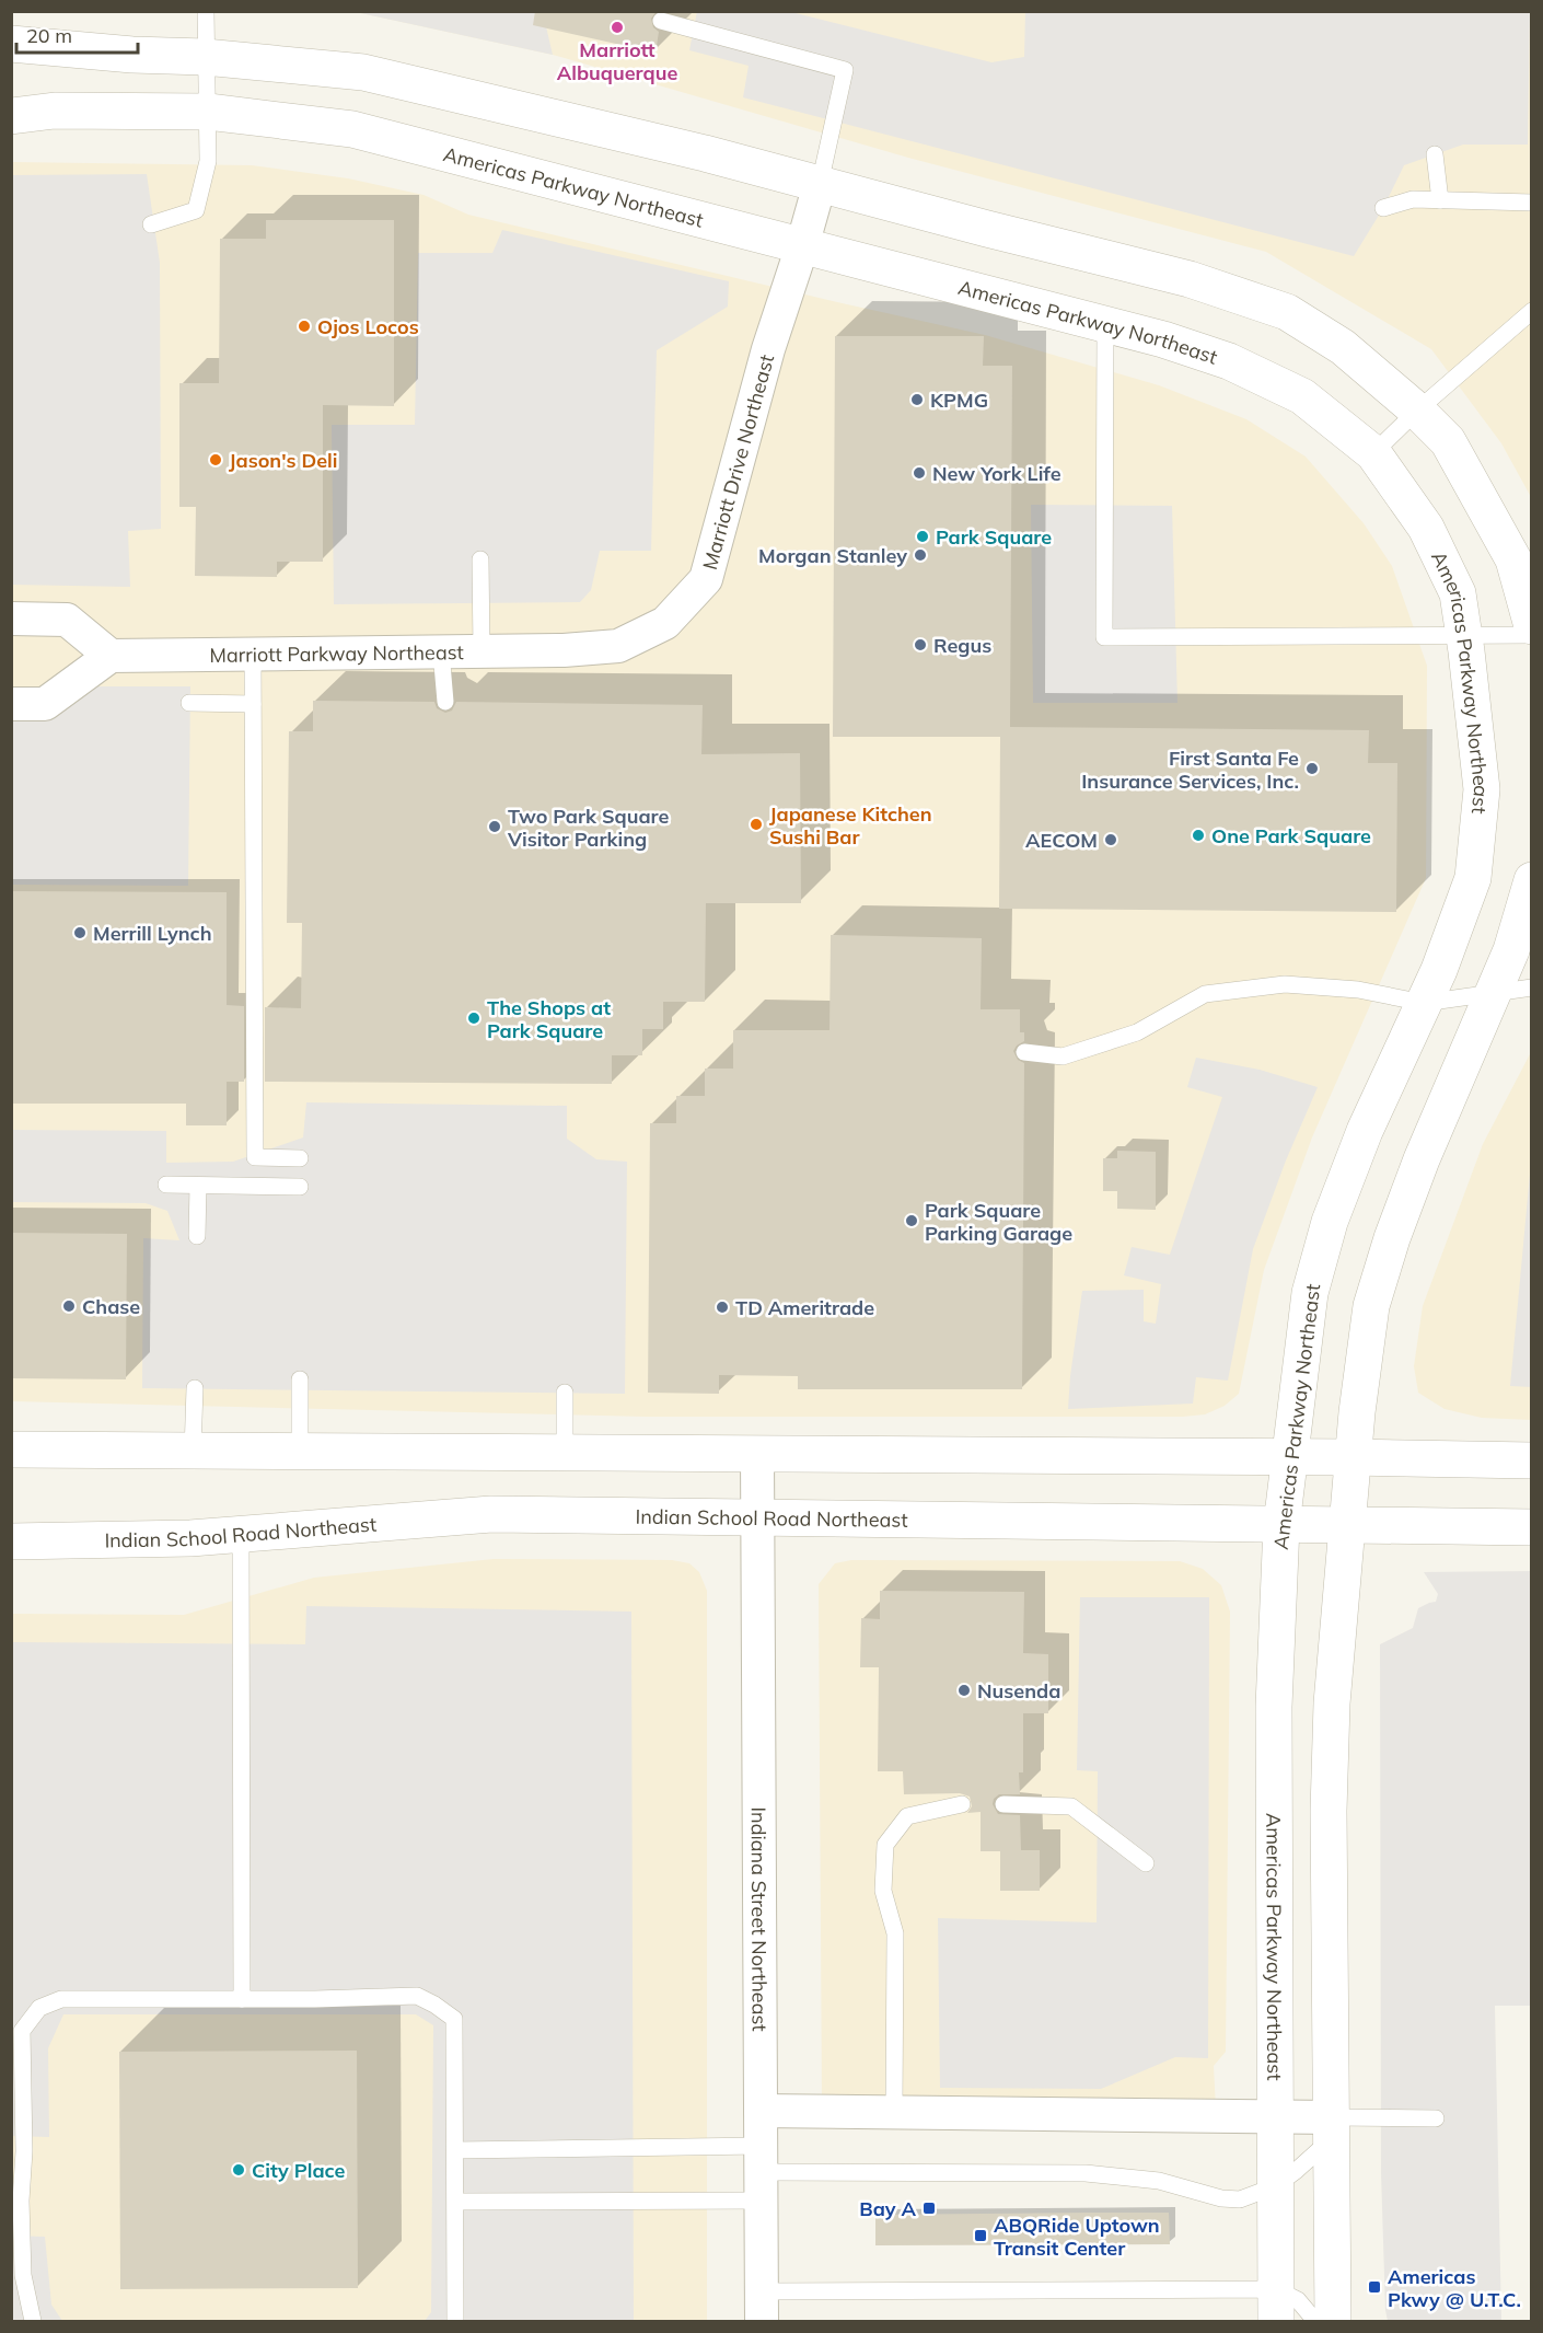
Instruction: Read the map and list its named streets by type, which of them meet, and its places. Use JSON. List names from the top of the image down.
{
  "streets": {
    "street": [
      "Americas Parkway Northeast",
      "Marriott Drive Northeast",
      "Marriott Parkway Northeast",
      "Indian School Road Northeast",
      "Indiana Street Northeast"
    ]
  },
  "crossings": [
    ["Americas Parkway Northeast", "Marriott Drive Northeast"],
    ["Americas Parkway Northeast", "Indian School Road Northeast"],
    ["Marriott Drive Northeast", "Marriott Parkway Northeast"],
    ["Indian School Road Northeast", "Indiana Street Northeast"]
  ],
  "places": {
    "other": [
      "Marriott Albuquerque",
      "Ojos Locos",
      "KPMG",
      "Jason's Deli",
      "New York Life",
      "Park Square",
      "Morgan Stanley",
      "Regus",
      "First Santa Fe Insurance Services, Inc.",
      "Japanese Kitchen Sushi Bar",
      "Two Park Square Visitor Parking",
      "One Park Square",
      "AECOM",
      "Merrill Lynch",
      "The Shops at Park Square",
      "Park Square Parking Garage",
      "Chase",
      "TD Ameritrade",
      "Nusenda",
      "City Place"
    ],
    "transit": ["Bay A", "ABQRide Uptown Transit Center", "Americas Pkwy @ U.T.C."]
  },
  "scale_bar": "20 m"
}
